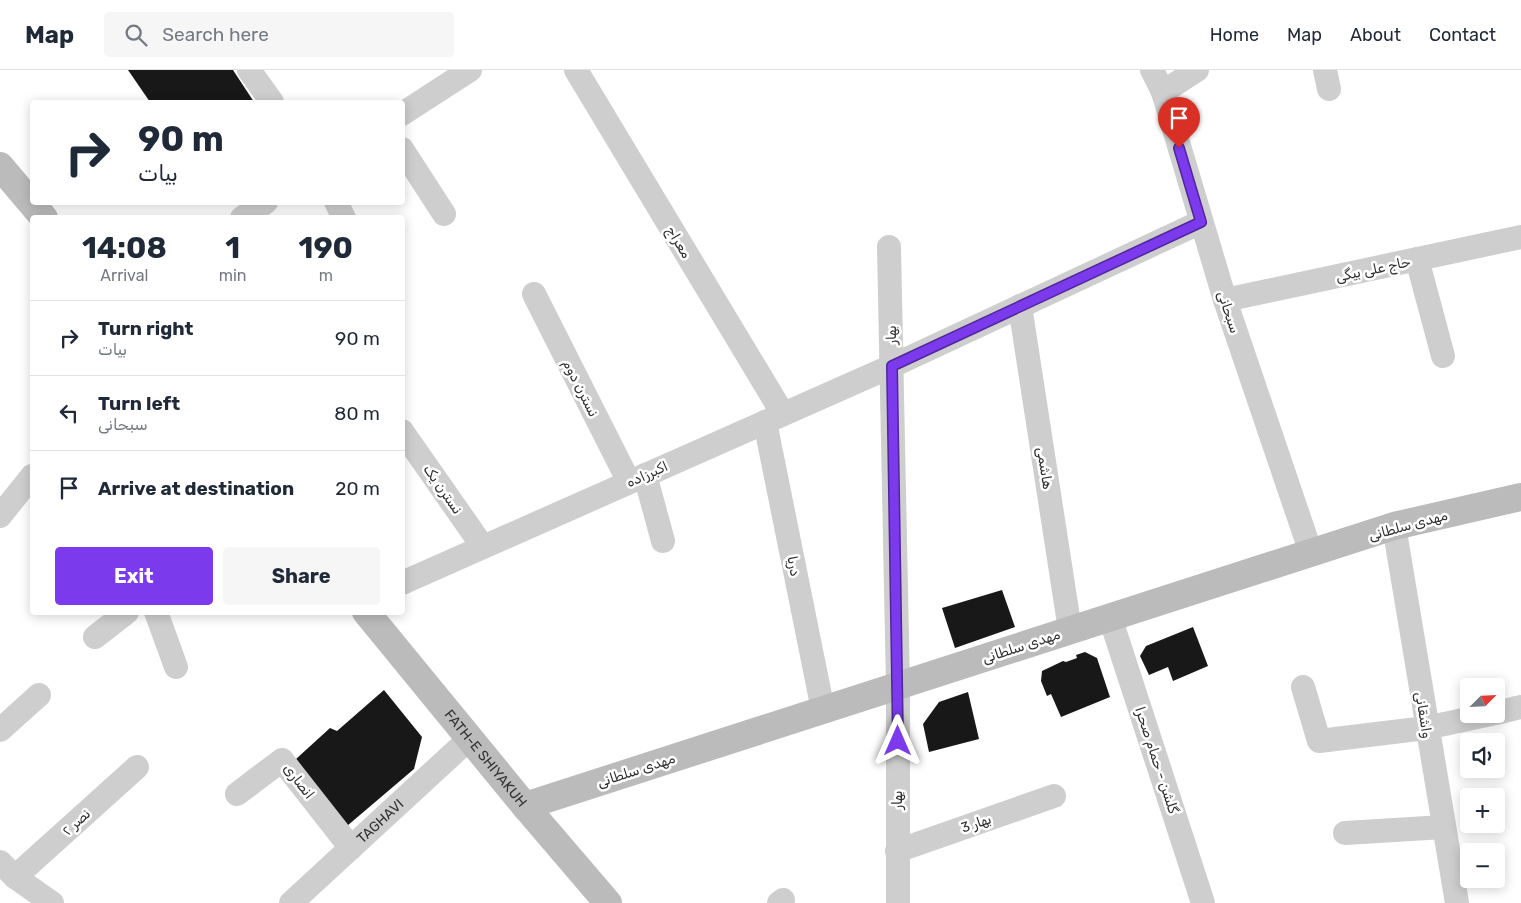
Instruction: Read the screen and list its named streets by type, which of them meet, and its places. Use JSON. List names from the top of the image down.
{
  "streets": {
    "street": [
      "معراج",
      "حاج علی بیگی",
      "سبحانی",
      "بهار",
      "نسترن دوم",
      "هاشمی",
      "اکبرزاده",
      "نسترن یک",
      "مهدی سلطانی",
      "دریا",
      "واشقانی",
      "FATH-E SHIYAKUH",
      "گلشن - حمام صحرا",
      "انصاری",
      "TAGHAVI",
      "نصر ۲",
      "بهار 3"
    ]
  },
  "crossings": [
    ["معراج", "اکبرزاده"],
    ["معراج", "دریا"],
    ["حاج علی بیگی", "سبحانی"],
    ["سبحانی", "اکبرزاده"],
    ["سبحانی", "مهدی سلطانی"],
    ["بهار", "اکبرزاده"],
    ["بهار", "مهدی سلطانی"],
    ["بهار", "بهار 3"],
    ["نسترن دوم", "اکبرزاده"],
    ["هاشمی", "اکبرزاده"],
    ["هاشمی", "مهدی سلطانی"],
    ["اکبرزاده", "نسترن یک"],
    ["اکبرزاده", "دریا"],
    ["مهدی سلطانی", "دریا"],
    ["مهدی سلطانی", "واشقانی"],
    ["مهدی سلطانی", "FATH-E SHIYAKUH"],
    ["مهدی سلطانی", "گلشن - حمام صحرا"],
    ["FATH-E SHIYAKUH", "TAGHAVI"],
    ["انصاری", "TAGHAVI"]
  ],
  "north": "top right",
  "page": {
    "header": "Map",
    "search": "Search here",
    "nav": [
      "Home",
      "Map",
      "About",
      "Contact"
    ],
    "turn": ["90 m", "بیات"],
    "eta": [
      "14:08",
      "Arrival",
      "1",
      "min",
      "190",
      "m"
    ],
    "list": [
      {
        "name": "Turn right",
        "note": "بیات",
        "value": "90 m"
      },
      {
        "name": "Turn left",
        "note": "سبحانی",
        "value": "80 m"
      },
      {
        "name": "Arrive at destination",
        "value": "20 m"
      }
    ],
    "buttons": ["Exit", "Share"],
    "map_buttons": ["+", "−"]
  }
}
